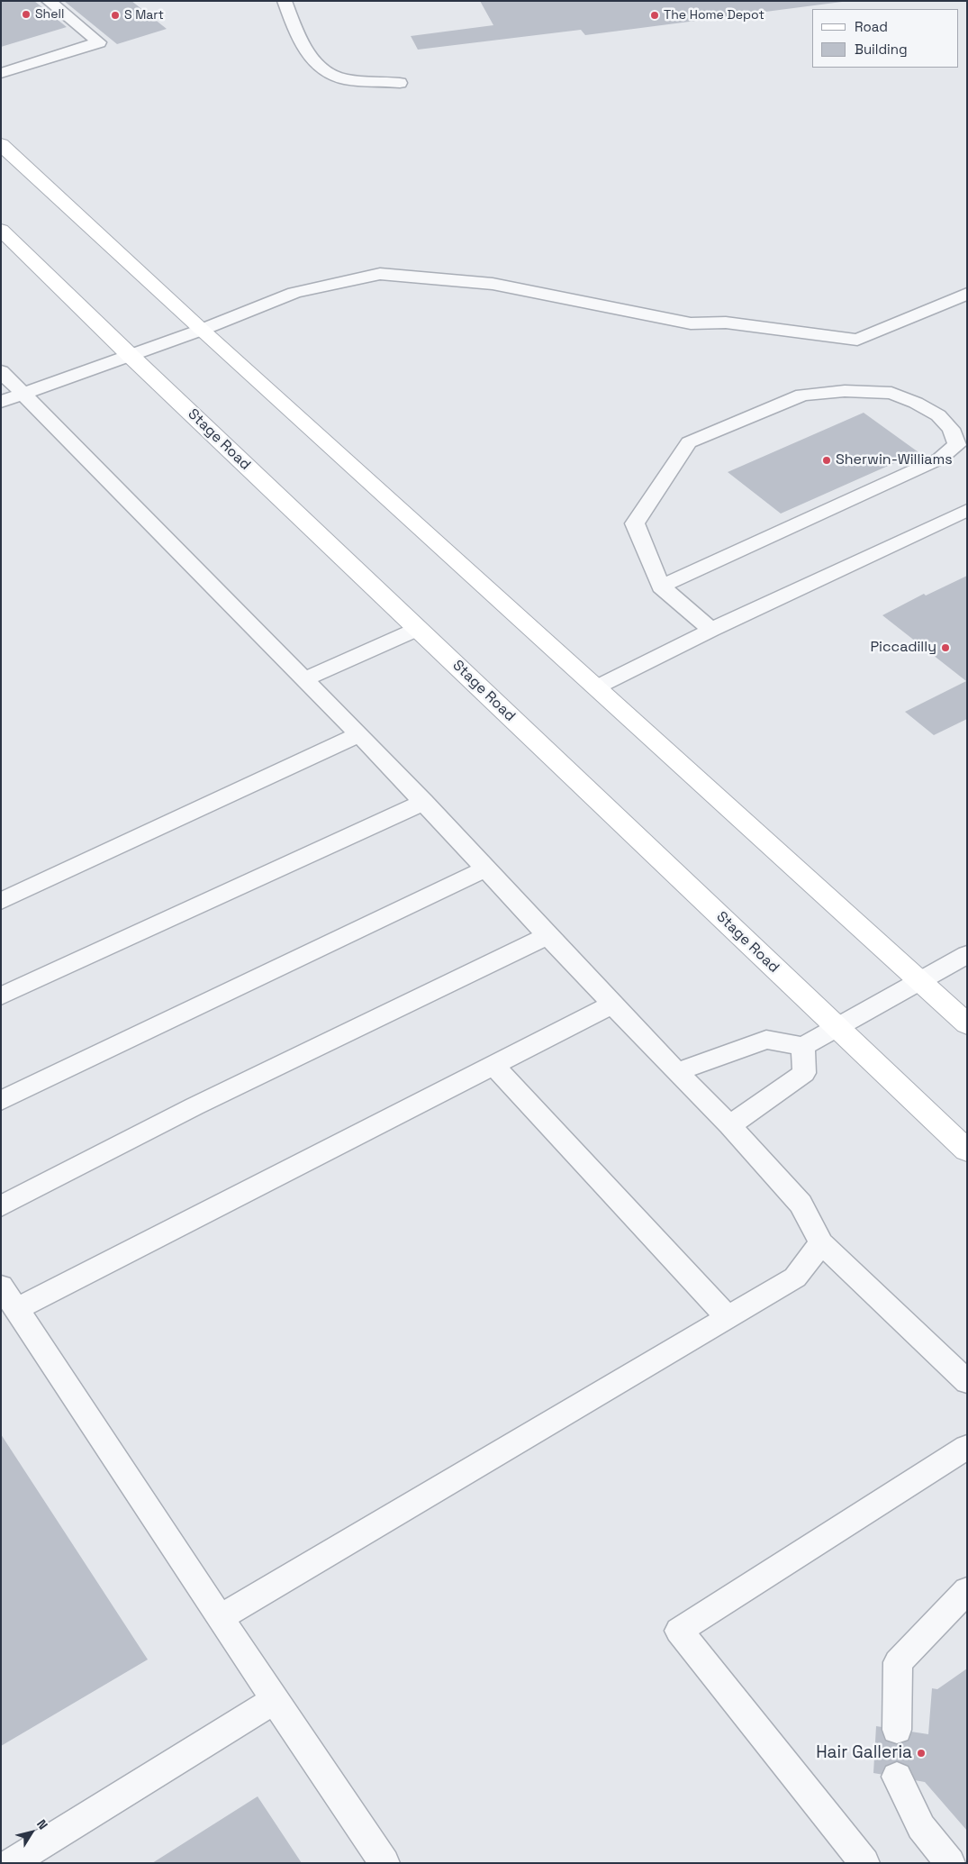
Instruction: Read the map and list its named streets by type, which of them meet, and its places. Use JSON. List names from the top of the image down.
{
  "streets": {
    "main road": ["Stage Road"]
  },
  "places": [
    "Shell",
    "S Mart",
    "The Home Depot",
    "Sherwin-Williams",
    "Piccadilly",
    "Hair Galleria"
  ],
  "legend": ["Road", "Building"],
  "north": "top right"
}
